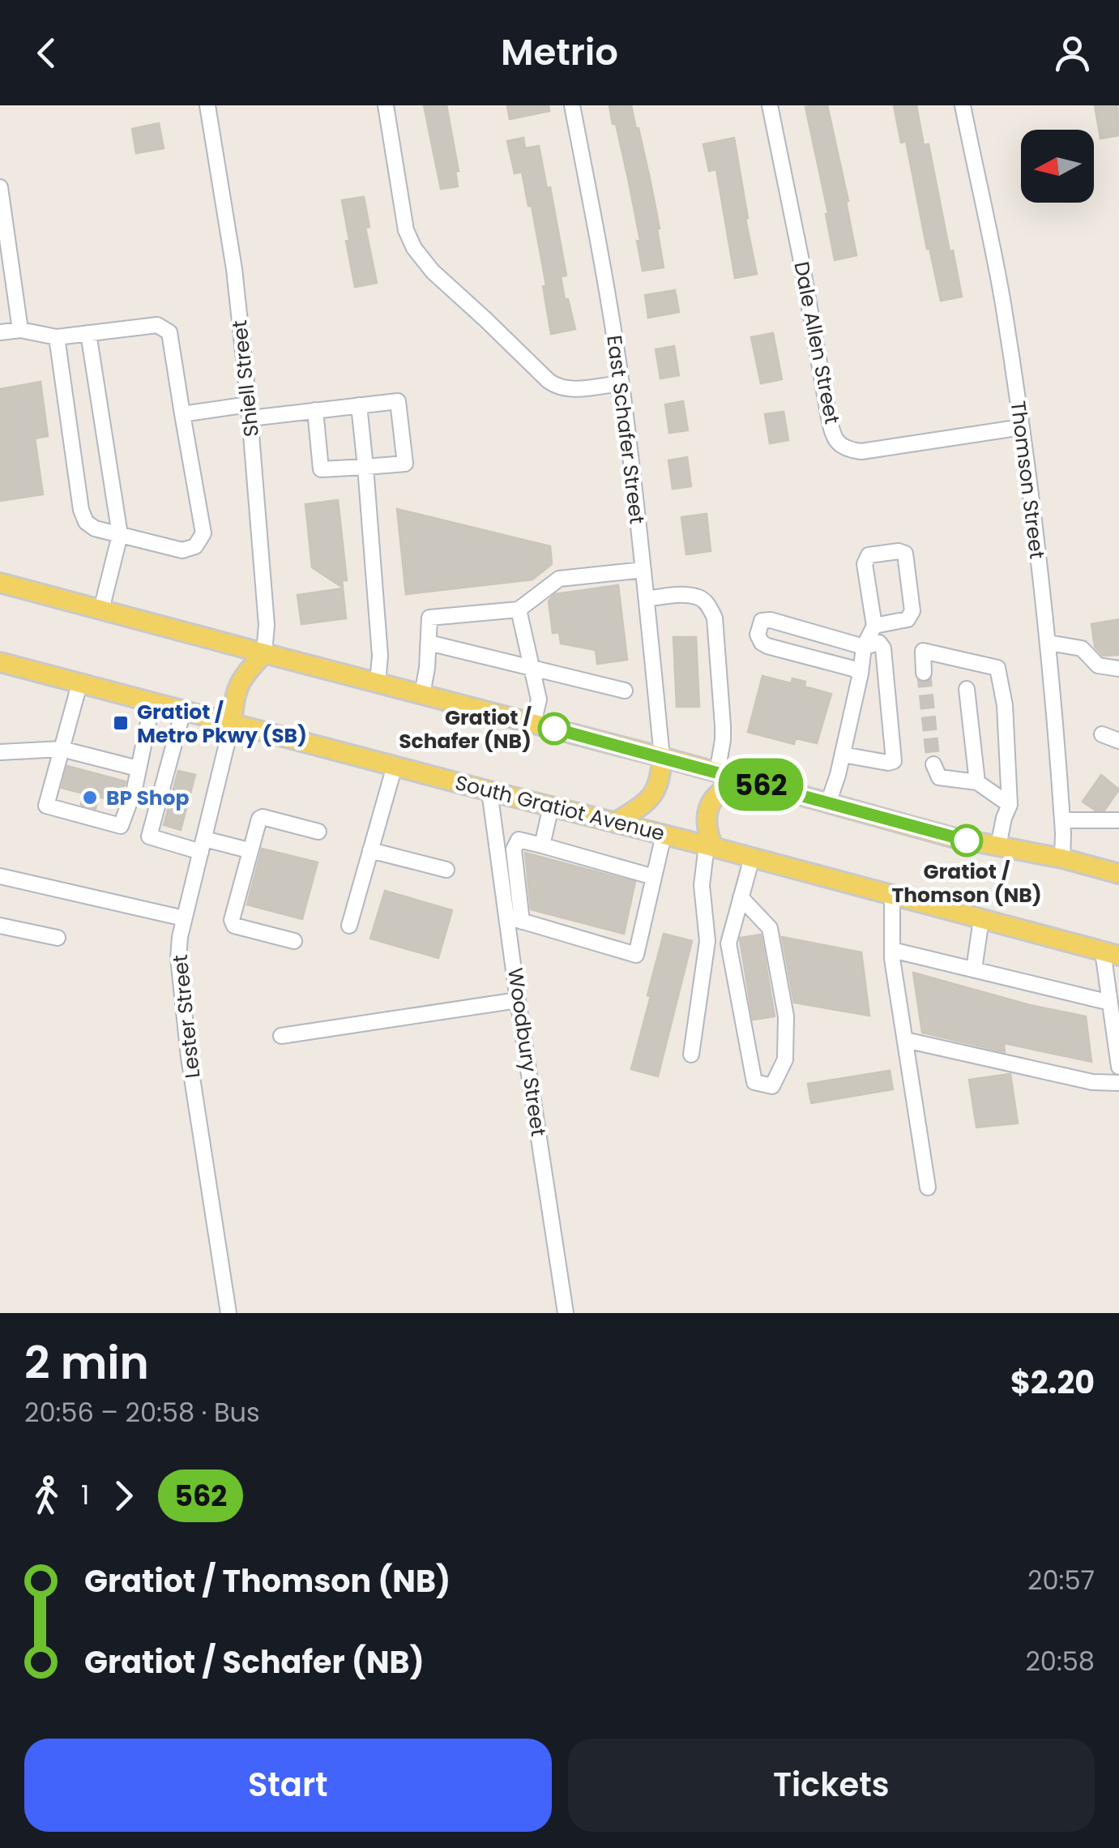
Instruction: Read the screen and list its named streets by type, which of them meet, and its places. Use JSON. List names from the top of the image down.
{
  "streets": {
    "main road": ["South Gratiot Avenue"],
    "street": [
      "Dale Allen Street",
      "Shiell Street",
      "East Schafer Street",
      "Thomson Street",
      "Lester Street",
      "Woodbury Street"
    ]
  },
  "crossings": [
    ["Dale Allen Street", "Thomson Street"],
    ["South Gratiot Avenue", "Lester Street"],
    ["South Gratiot Avenue", "Woodbury Street"]
  ],
  "places": {
    "transit": ["Gratiot / Metro Pkwy (SB)"],
    "other": ["Gratiot / Schafer (NB)", "BP Shop", "Gratiot / Thomson (NB)"]
  },
  "lines": ["bus line 562"],
  "north": "left",
  "page": {
    "header": "Metrio",
    "on_map": "562",
    "heading": ["2 min", "20:56 – 20:58 · Bus", "$2.20"],
    "legs": ["1", "562"],
    "list": [
      {
        "name": "Gratiot / Thomson (NB)",
        "value": "20:57"
      },
      {
        "name": "Gratiot / Schafer (NB)",
        "value": "20:58"
      }
    ],
    "buttons": ["Start", "Tickets"]
  }
}
